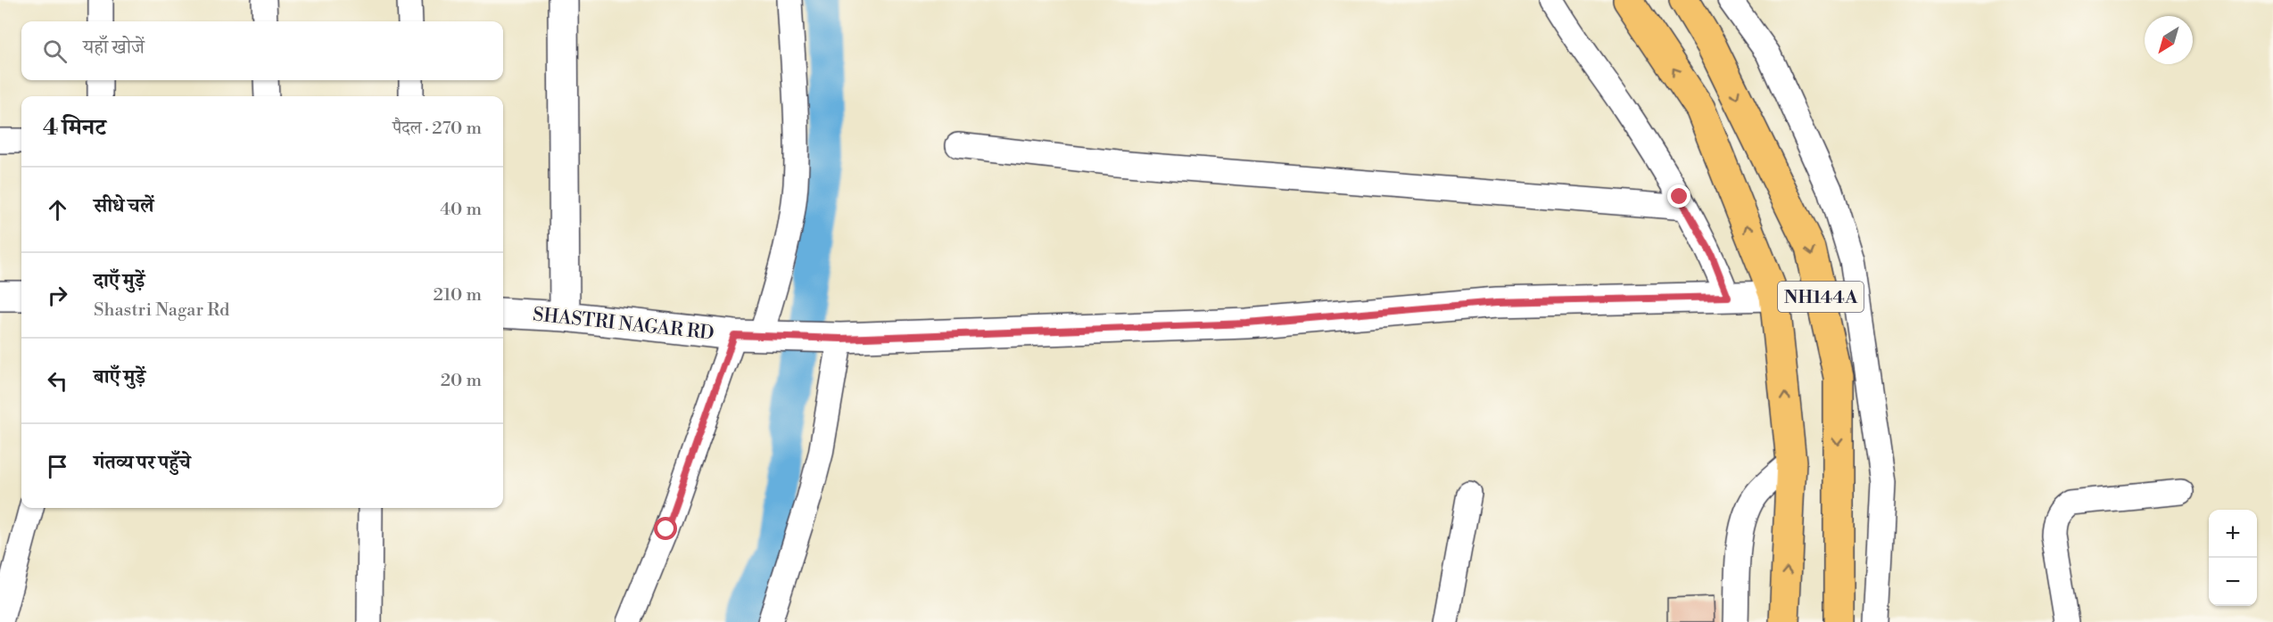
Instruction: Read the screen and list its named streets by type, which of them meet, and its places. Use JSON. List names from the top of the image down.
{
  "streets": {
    "highway": ["NH144A"],
    "street": ["SHASTRI NAGAR RD"]
  },
  "crossings": [
    ["NH144A", "SHASTRI NAGAR RD"]
  ],
  "north": "bottom left",
  "page": {
    "search": "यहाँ खोजें",
    "heading": ["4 मिनट", "पैदल · 270 m"],
    "list": [
      ["सीधे चलें", "40 m"],
      ["दाएँ मुड़ें", "Shastri Nagar Rd", "210 m"],
      ["बाएँ मुड़ें", "20 m"],
      "गंतव्य पर पहुँचे"
    ],
    "map_buttons": ["+", "−"]
  }
}
